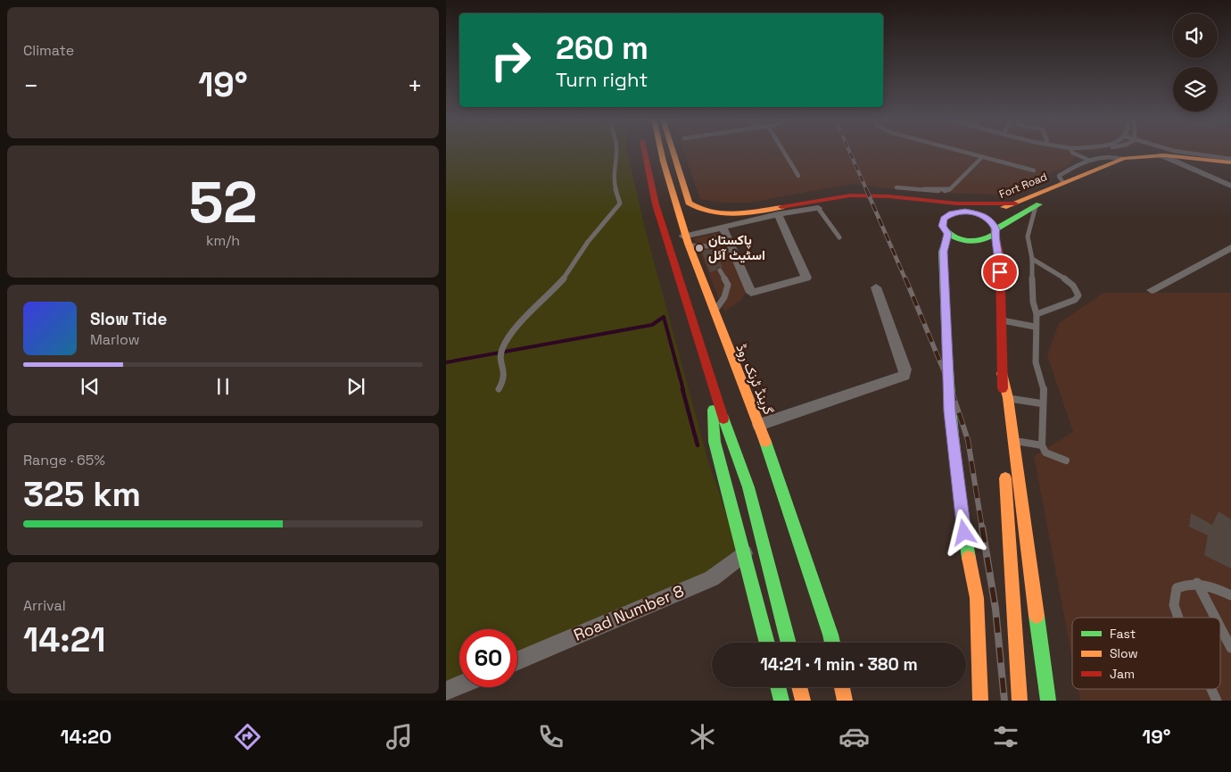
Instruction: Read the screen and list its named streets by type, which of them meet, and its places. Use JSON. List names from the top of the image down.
{
  "streets": {
    "main road": ["Fort Road", "گرینڈ ٹرنک روڈ"],
    "street": ["Road Number 8"]
  },
  "places": ["پاکستان اسٹیٹ آئل"],
  "legend": ["Fast", "Slow", "Jam"],
  "page": {
    "tile": [
      "Climate",
      ["52", "km/h"],
      ["Range · 65%", "325 km"],
      ["Arrival", "14:21"]
    ],
    "turn": ["260 m", "Turn right"],
    "heat": ["−", "19°", "+"],
    "song": ["Slow Tide", "Marlow"],
    "limit": "60",
    "trip": "14:21 · 1 min · 380 m",
    "tabs": ["14:20", "19°"]
  }
}
